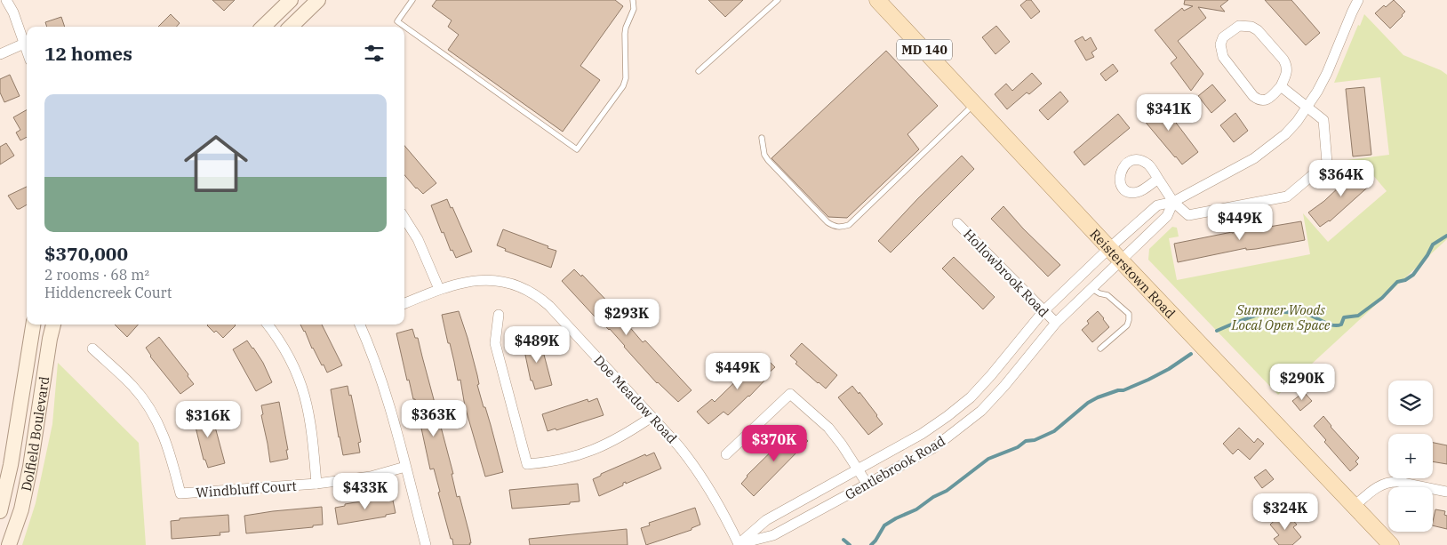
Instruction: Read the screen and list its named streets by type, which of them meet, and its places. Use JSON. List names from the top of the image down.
{
  "streets": {
    "main road": ["MD 140", "Reisterstown Road", "Dolfield Boulevard"],
    "street": [
      "Hollowbrook Road",
      "Doe Meadow Road",
      "Gentlebrook Road",
      "Windbluff Court"
    ]
  },
  "crossings": [
    ["Hollowbrook Road", "Gentlebrook Road"],
    ["Reisterstown Road", "Gentlebrook Road"],
    ["Doe Meadow Road", "Gentlebrook Road"]
  ],
  "parks": ["Summer Woods Local Open Space"],
  "page": {
    "heading": "12 homes",
    "list": [
      {
        "name": "$370,000",
        "note": "2 rooms · 68 m² · Hiddencreek Court"
      }
    ],
    "price": [
      "$341K",
      "$364K",
      "$449K",
      "$293K",
      "$489K",
      "$449K",
      "$290K",
      "$363K",
      "$316K",
      "$370K",
      "$433K",
      "$324K"
    ],
    "map_buttons": ["+", "−"]
  }
}
